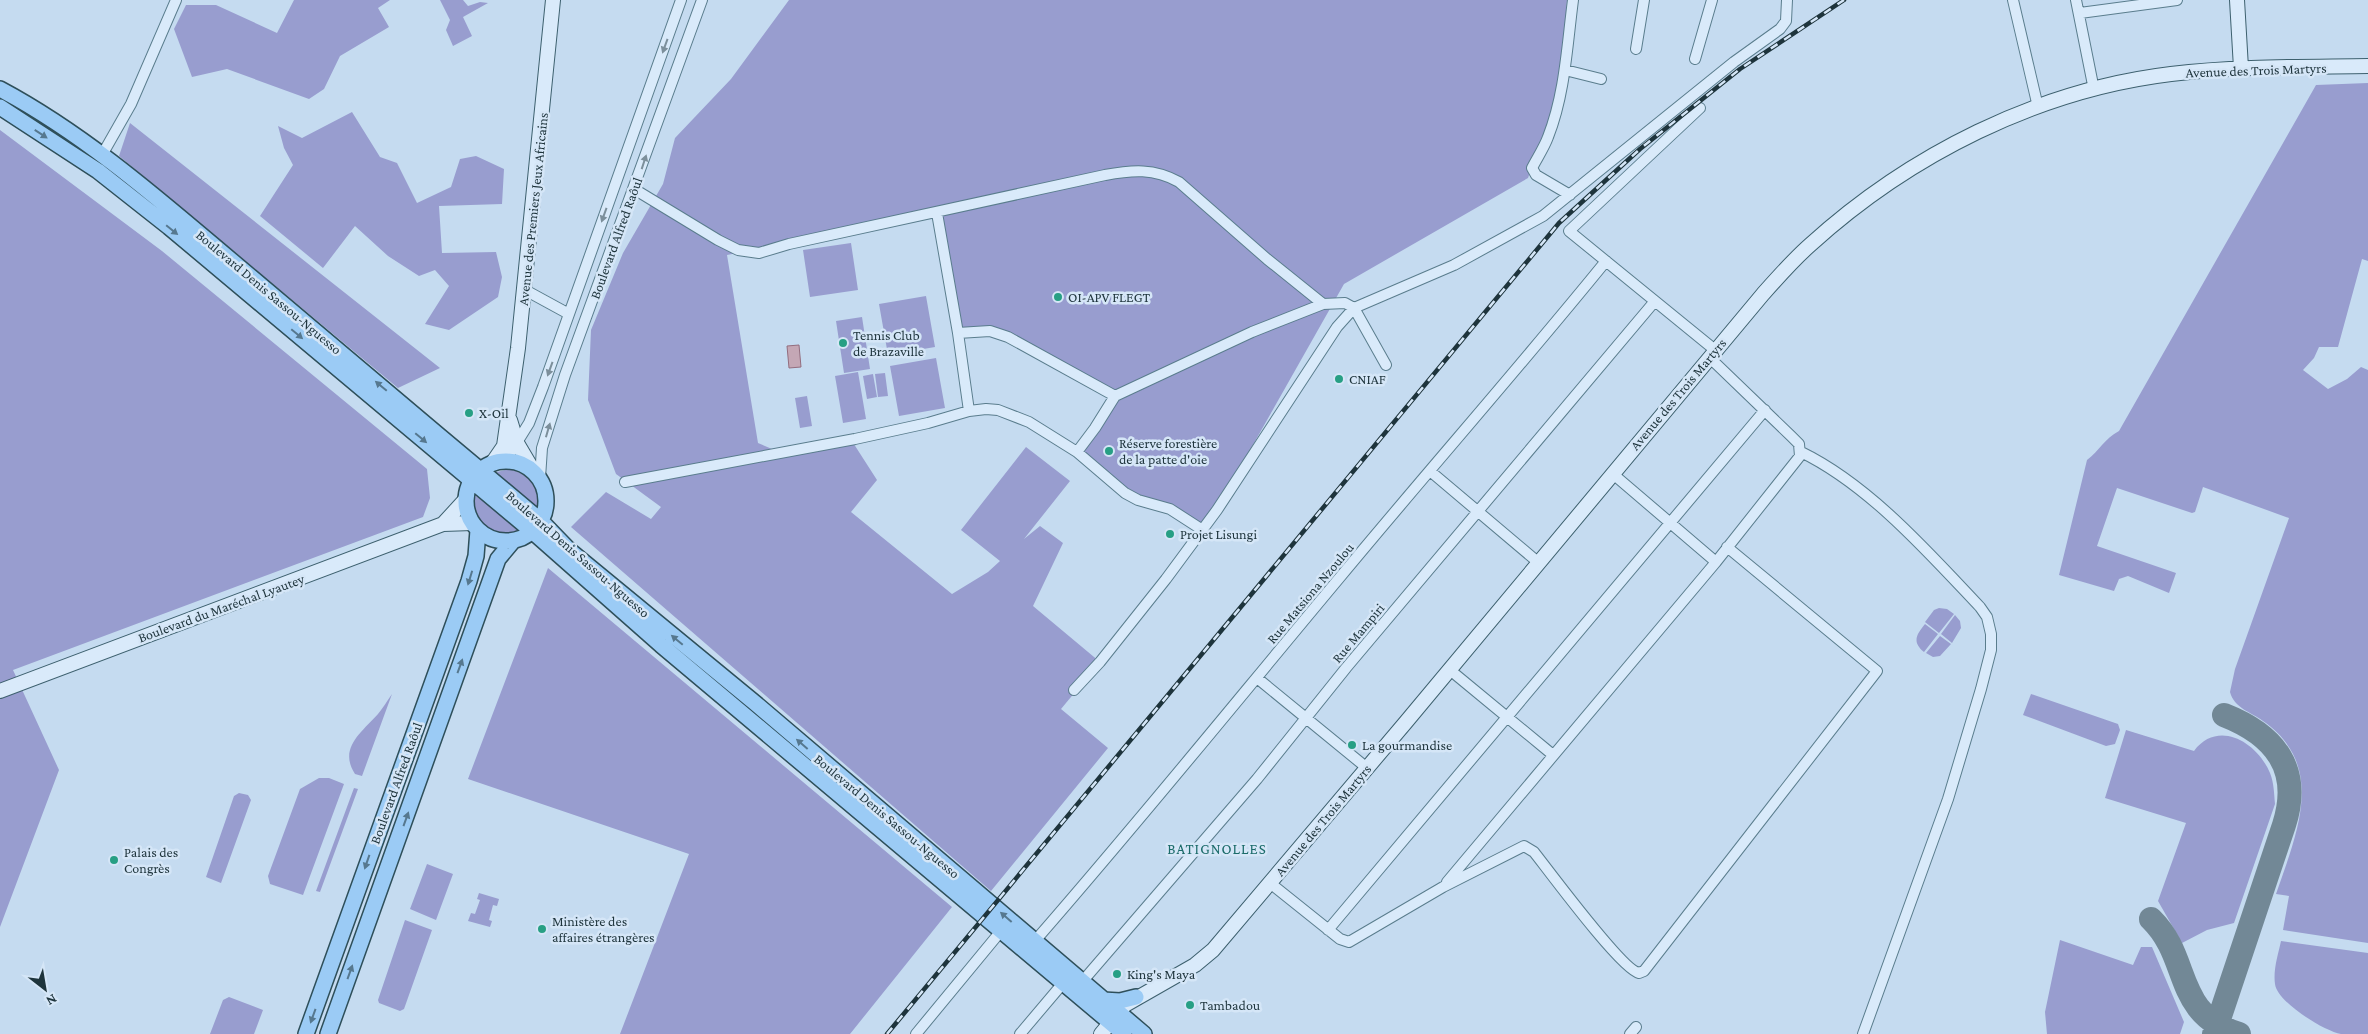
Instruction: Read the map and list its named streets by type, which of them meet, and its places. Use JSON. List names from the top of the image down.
{
  "streets": {
    "main road": [
      "Avenue des Trois Martyrs",
      "Avenue des Premiers Jeux Africains",
      "Boulevard Alfred Raôul",
      "Boulevard Denis Sassou-Nguesso",
      "Boulevard du Maréchal Lyautey"
    ],
    "street": ["Rue Matsiona Nzoulou", "Rue Mampiri"]
  },
  "crossings": [
    ["Avenue des Trois Martyrs", "Boulevard Denis Sassou-Nguesso"],
    ["Avenue des Premiers Jeux Africains", "Boulevard Alfred Raôul"],
    ["Avenue des Premiers Jeux Africains", "Boulevard Denis Sassou-Nguesso"],
    ["Boulevard Alfred Raôul", "Boulevard Denis Sassou-Nguesso"],
    ["Boulevard Alfred Raôul", "Boulevard du Maréchal Lyautey"],
    ["Boulevard Denis Sassou-Nguesso", "Rue Matsiona Nzoulou"],
    ["Boulevard Denis Sassou-Nguesso", "Rue Mampiri"]
  ],
  "districts": ["BATIGNOLLES"],
  "places": [
    "OI-APV FLEGT",
    "Tennis Club de Brazaville",
    "CNIAF",
    "X-Oil",
    "Réserve forestière de la patte d'oie",
    "Projet Lisungi",
    "La gourmandise",
    "Palais des Congrès",
    "Ministère des affaires étrangères",
    "King's Maya",
    "Tambadou"
  ],
  "north": "bottom right"
}
